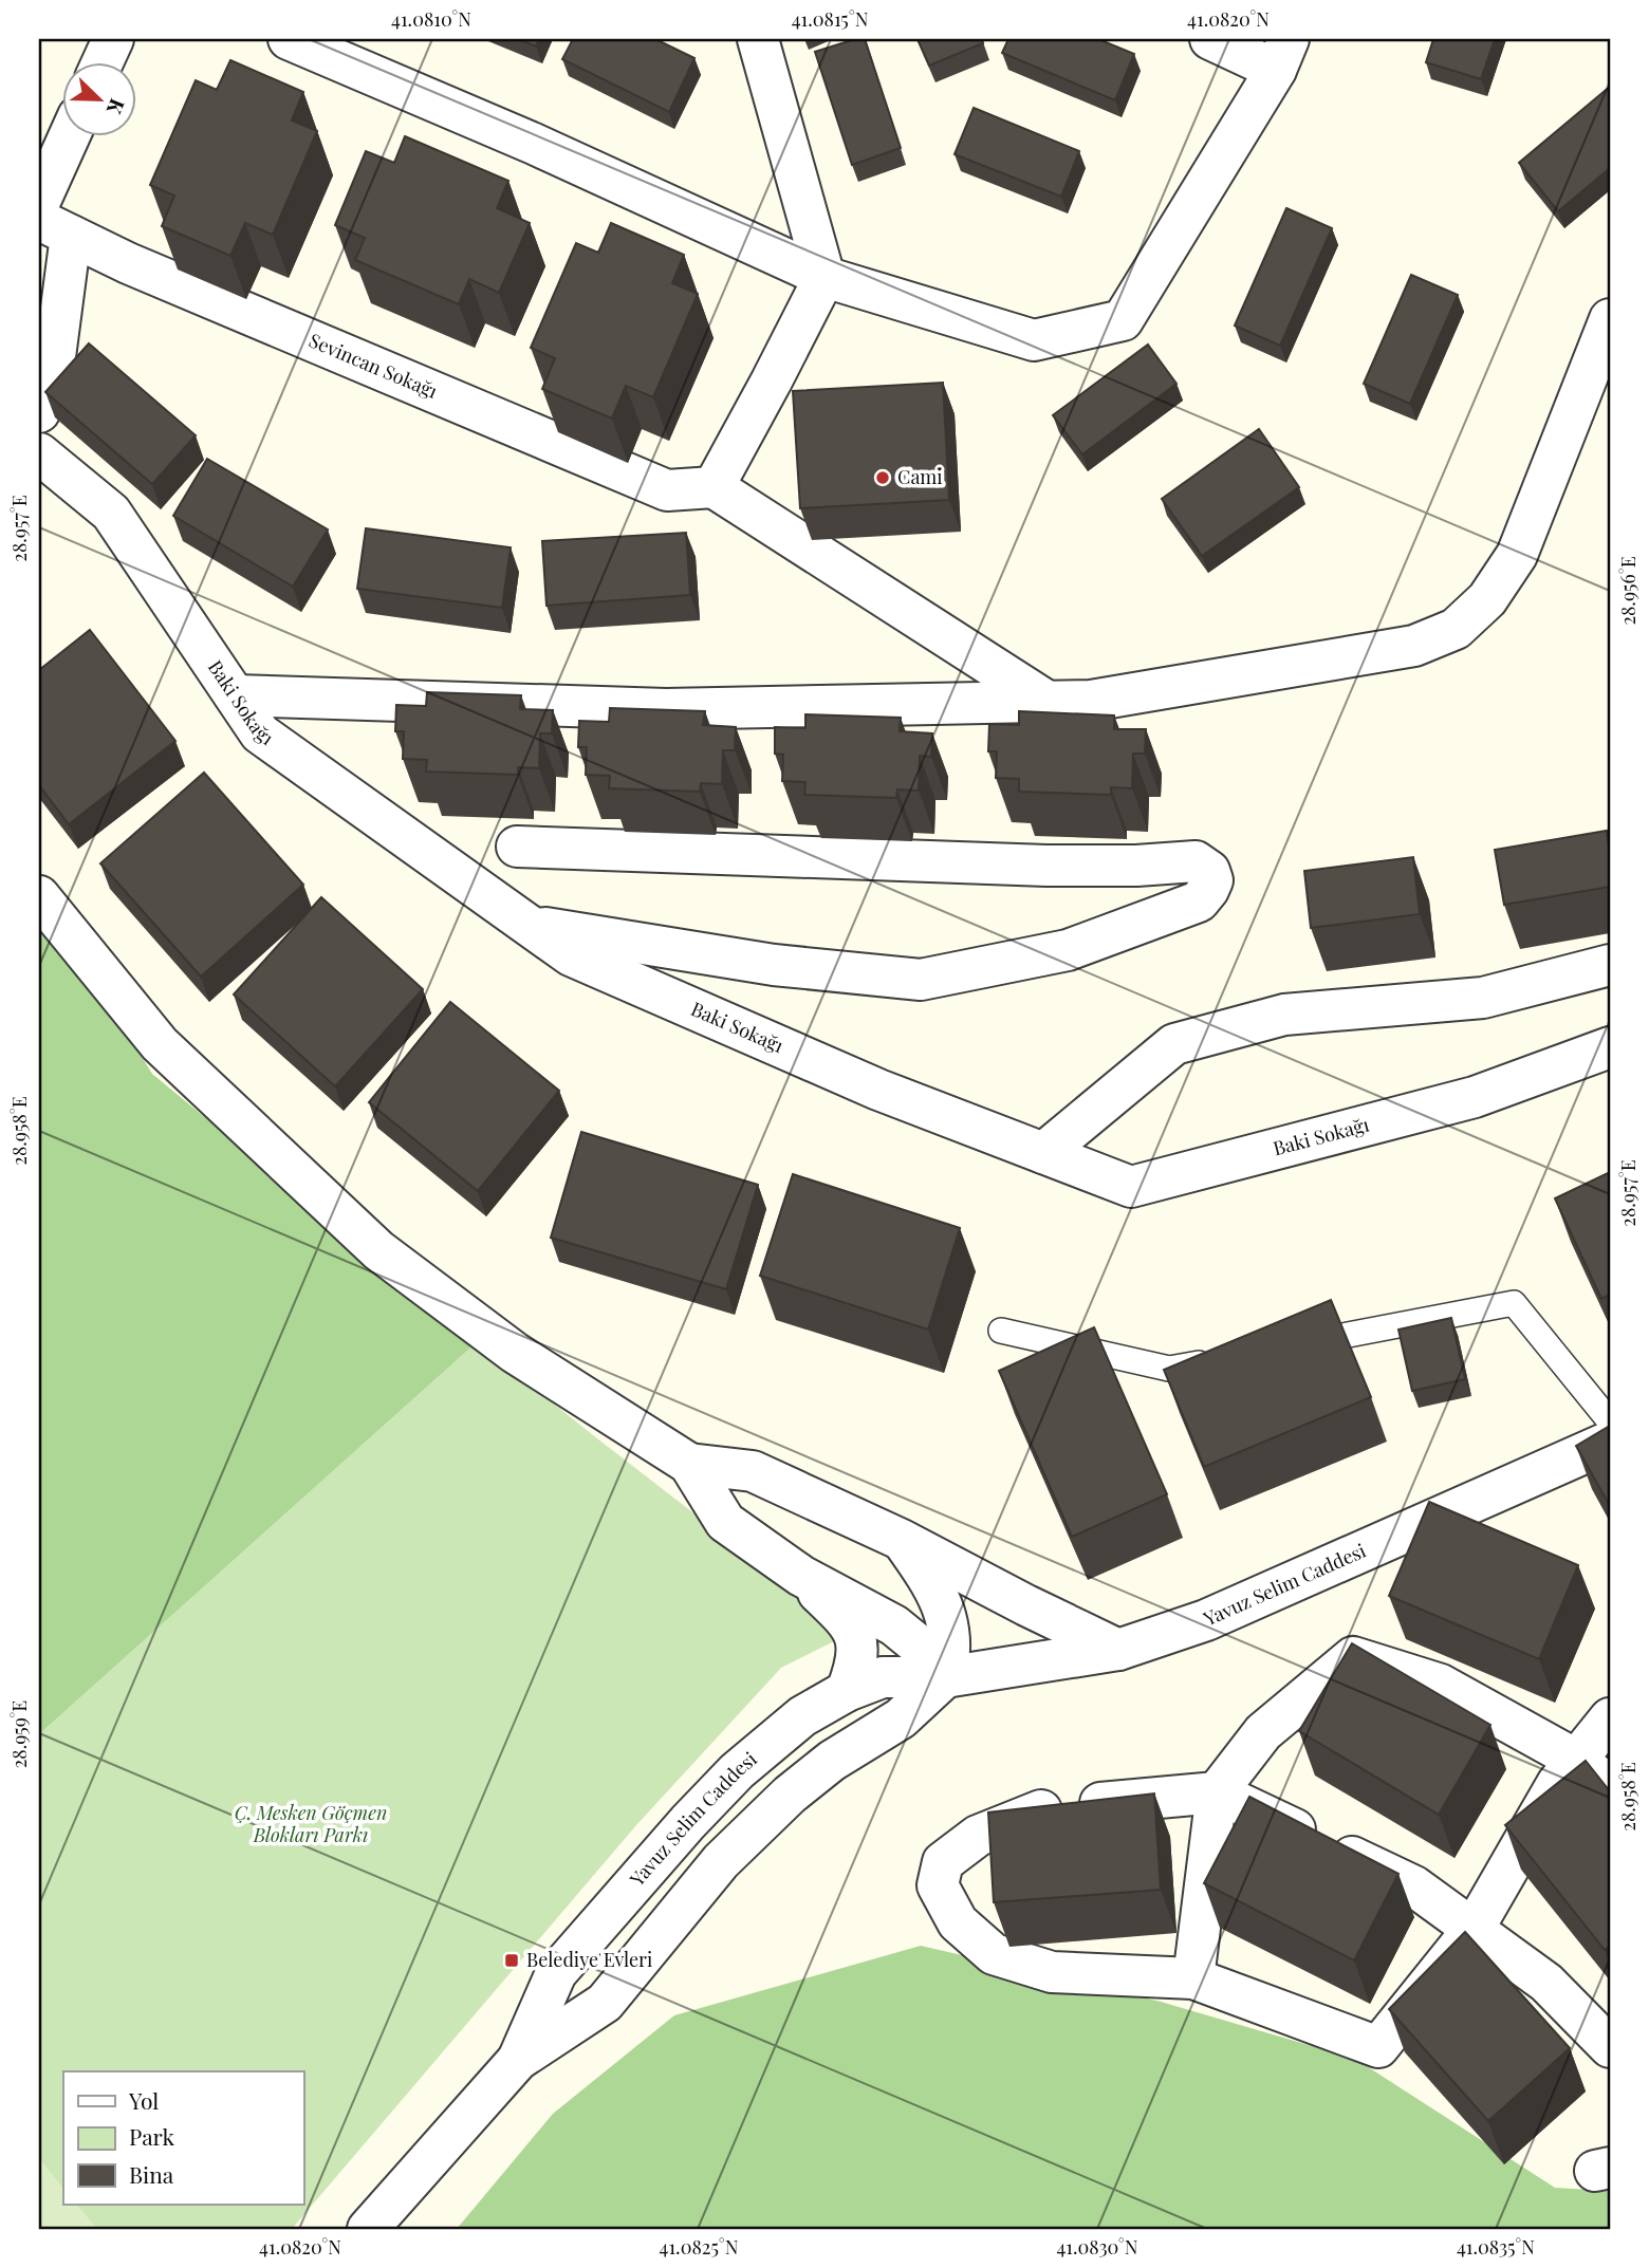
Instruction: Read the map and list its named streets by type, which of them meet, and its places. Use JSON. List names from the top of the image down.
{
  "streets": {
    "street": ["Sevincan Sokağı", "Baki Sokağı", "Yavuz Selim Caddesi"]
  },
  "parks": ["Ç. Mesken Göçmen Blokları Parkı"],
  "places": {
    "other": ["Cami"],
    "transit": ["Belediye Evleri"]
  },
  "legend": ["Yol", "Park", "Bina"],
  "north": "bottom right",
  "coordinates": [
    "41.0810°N",
    "41.0815°N",
    "41.0820°N",
    "28.957°E",
    "28.956°E",
    "28.958°E",
    "28.959°E",
    "41.0825°N",
    "41.0830°N",
    "41.0835°N"
  ]
}
